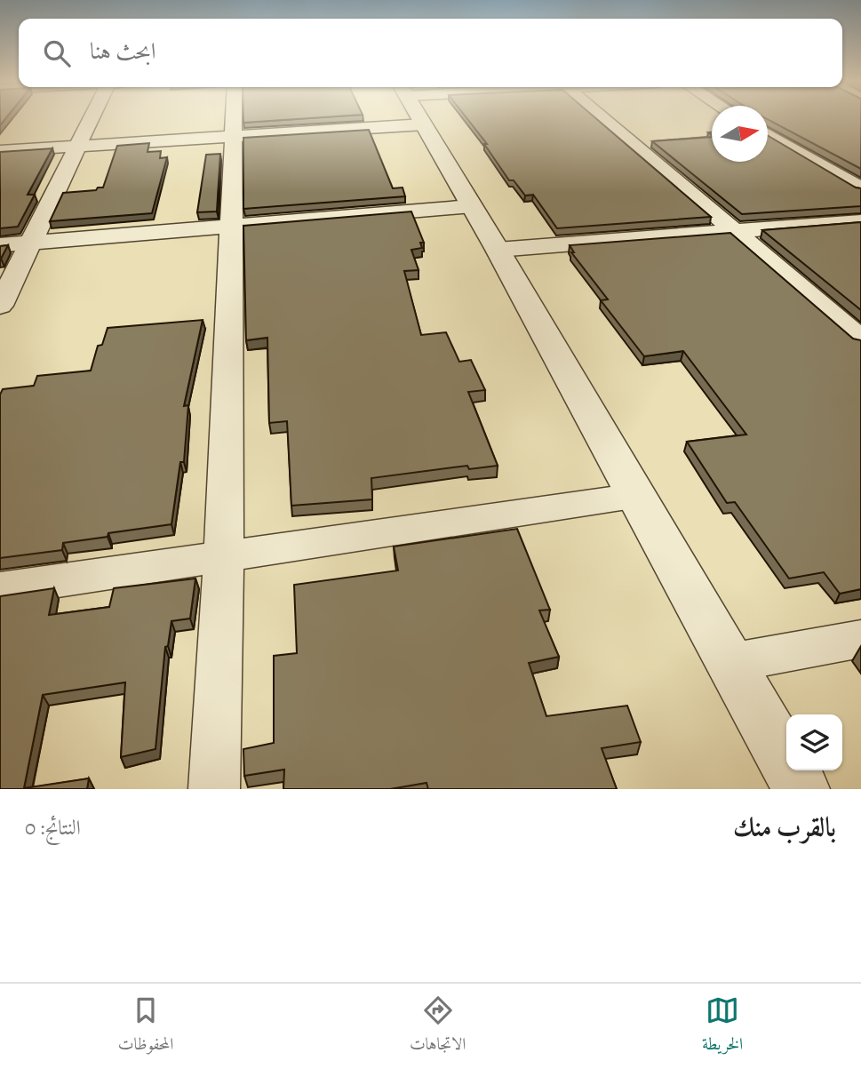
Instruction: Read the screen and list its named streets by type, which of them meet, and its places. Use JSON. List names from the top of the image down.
{
  "north": "right",
  "page": {
    "search": "ابحث هنا",
    "heading": ["بالقرب منك", "النتائج: 0"],
    "nav": ["الخريطة", "الاتجاهات", "المحفوظات"]
  }
}
